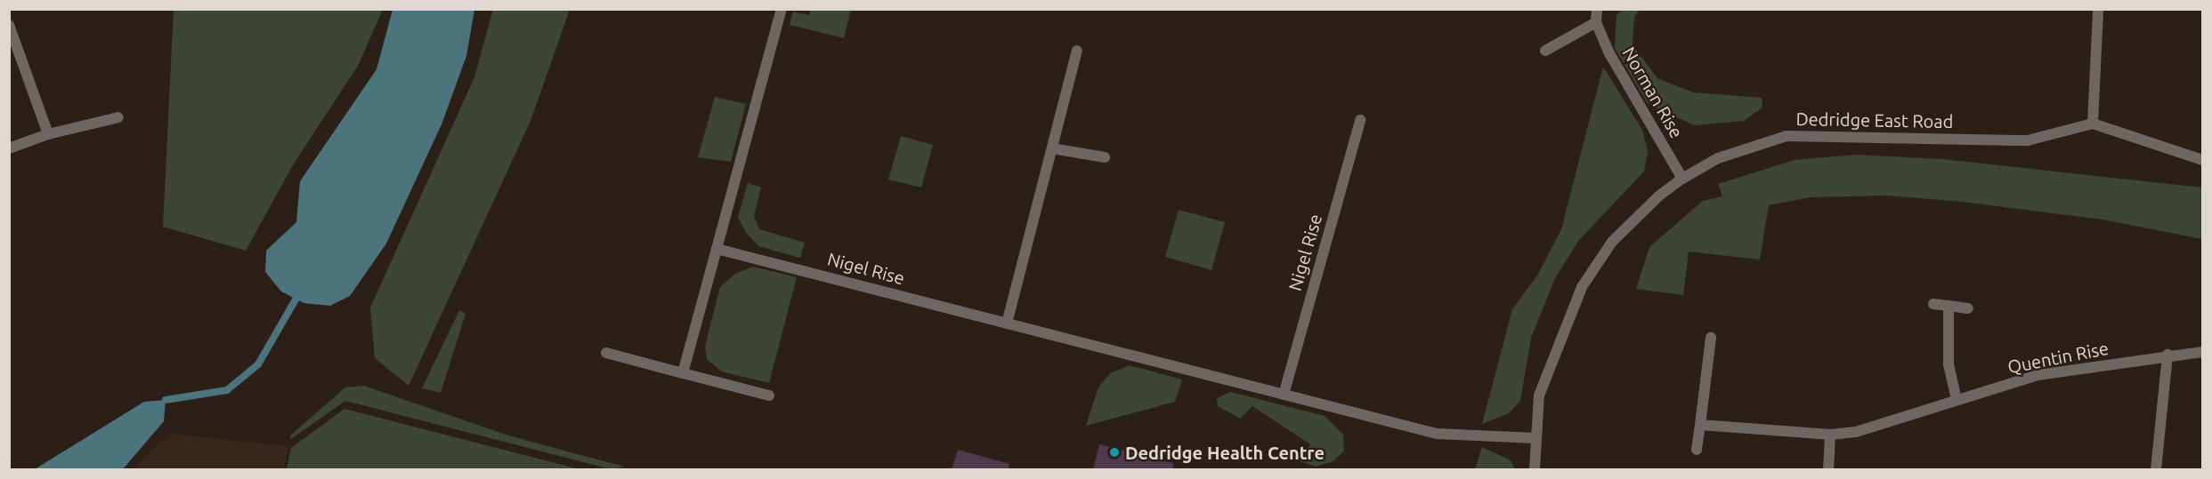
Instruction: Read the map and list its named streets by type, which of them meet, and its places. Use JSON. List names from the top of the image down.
{
  "streets": {
    "street": [
      "Norman Rise",
      "Dedridge East Road",
      "Nigel Rise",
      "Quentin Rise"
    ]
  },
  "crossings": [
    ["Norman Rise", "Dedridge East Road"],
    ["Dedridge East Road", "Nigel Rise"]
  ],
  "places": ["Dedridge Health Centre"]
}
